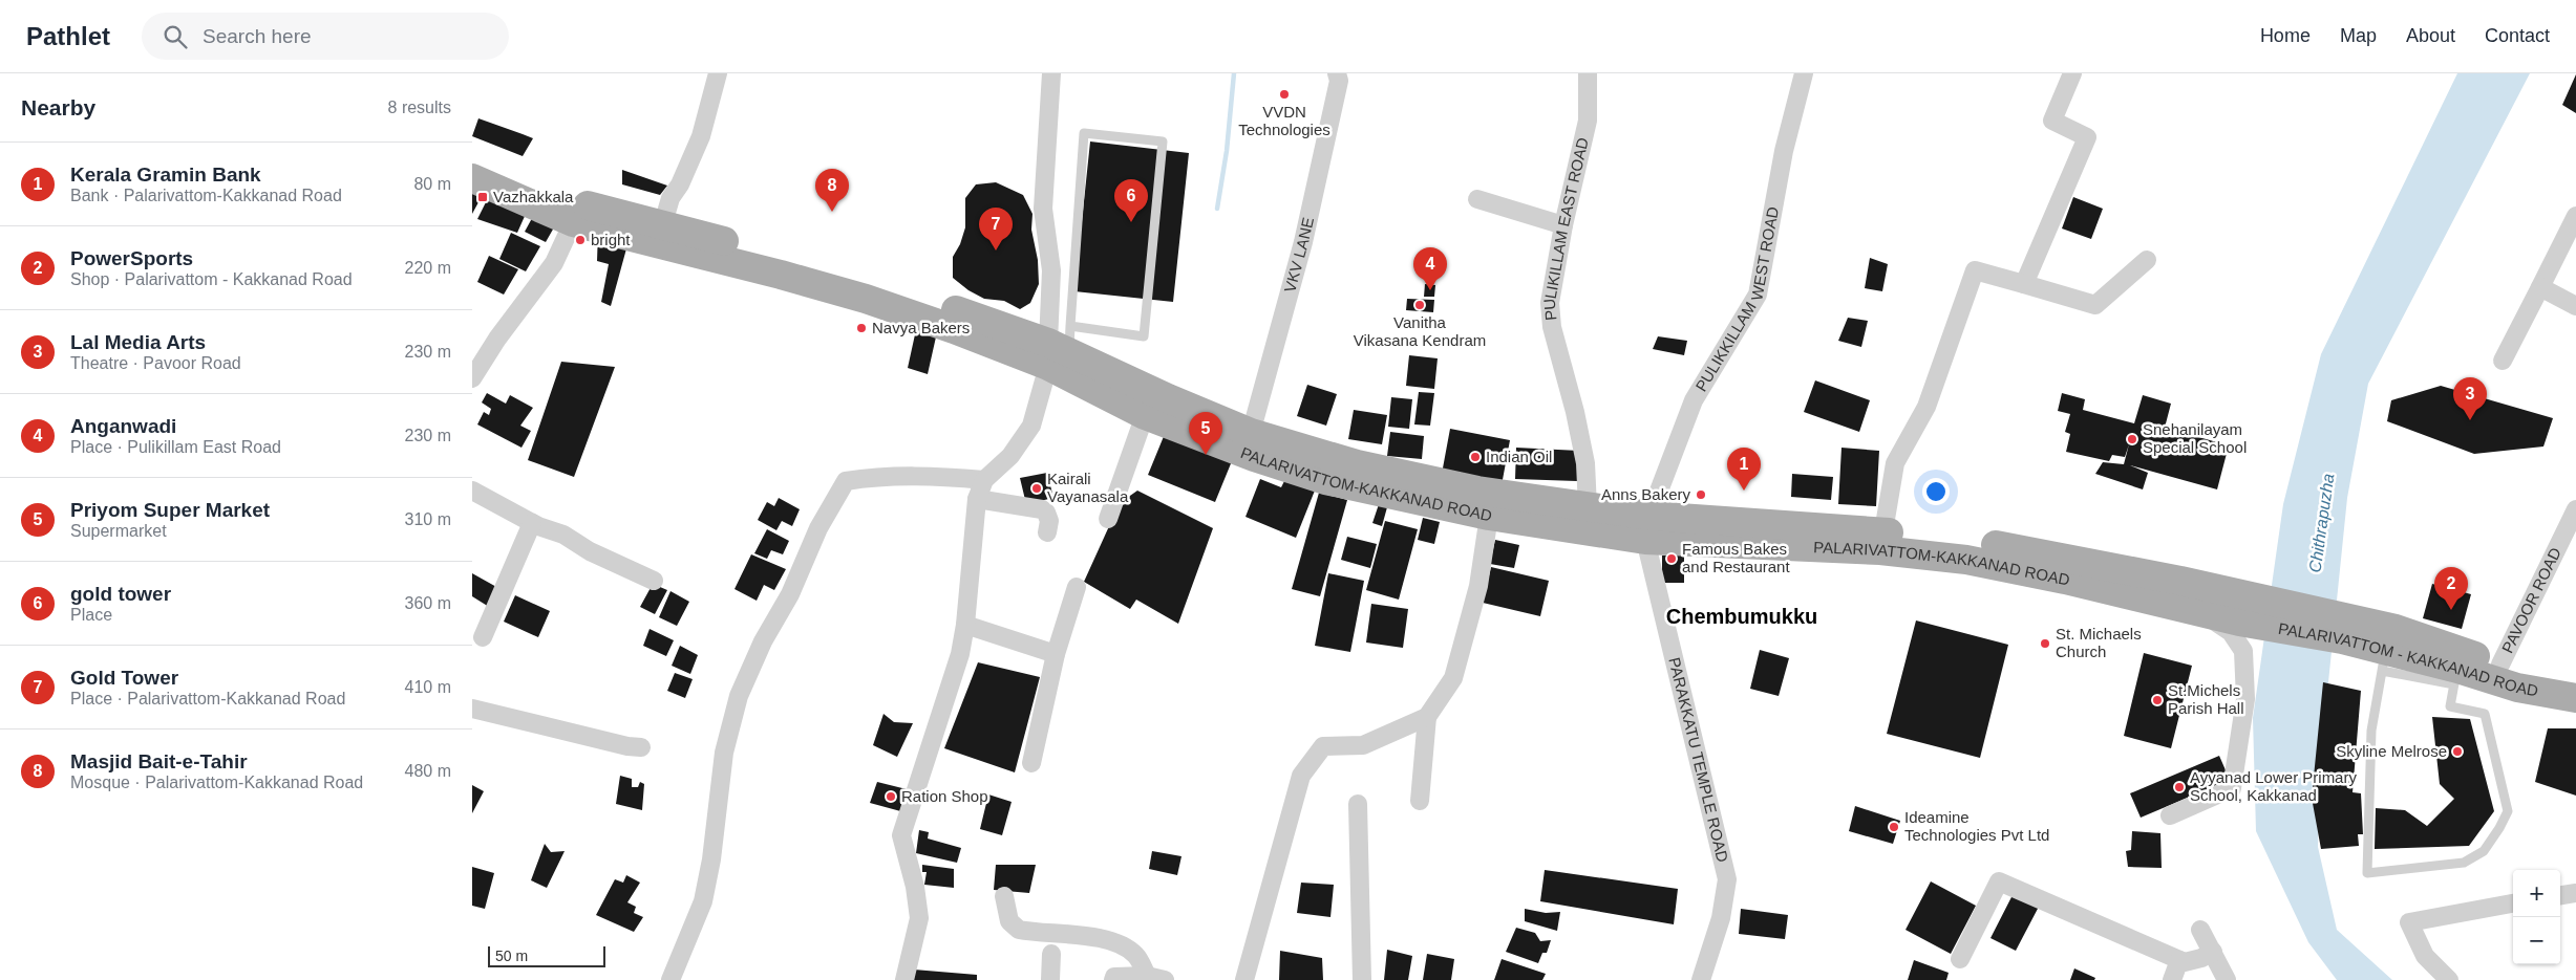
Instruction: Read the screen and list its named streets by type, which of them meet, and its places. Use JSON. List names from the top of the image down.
{
  "streets": {
    "main road": ["PALARIVATTOM-KAKKANAD ROAD", "PALARIVATTOM - KAKKANAD ROAD"],
    "street": [
      "PULIKILLAM EAST ROAD",
      "VKV LANE",
      "PULIKKILLAM WEST ROAD",
      "PAVOOR ROAD",
      "PARAKKATU TEMPLE ROAD"
    ]
  },
  "crossings": [
    ["PULIKKILLAM WEST ROAD", "PALARIVATTOM-KAKKANAD ROAD"],
    ["PULIKKILLAM WEST ROAD", "PARAKKATU TEMPLE ROAD"],
    ["PALARIVATTOM-KAKKANAD ROAD", "PALARIVATTOM - KAKKANAD ROAD"],
    ["PALARIVATTOM-KAKKANAD ROAD", "PARAKKATU TEMPLE ROAD"],
    ["PAVOOR ROAD", "PALARIVATTOM - KAKKANAD ROAD"]
  ],
  "districts": ["Chembumukku"],
  "water": ["Chithrapuzha"],
  "places": {
    "other": [
      "VVDN Technologies",
      "bright",
      "Vanitha Vikasana Kendram",
      "Navya Bakers",
      "Snehanilayam Special School",
      "Indian Oil",
      "Kairali Vayanasala",
      "Anns Bakery",
      "Famous Bakes and Restaurant",
      "St. Michaels Church",
      "St.Michels Parish Hall",
      "Skyline Melrose",
      "Ayyanad Lower Primary School, Kakkanad",
      "Ration Shop",
      "Ideamine Technologies Pvt Ltd"
    ],
    "transit": ["Vazhakkala"]
  },
  "scale_bar": "50 m",
  "page": {
    "header": "Pathlet",
    "search": "Search here",
    "nav": [
      "Home",
      "Map",
      "About",
      "Contact"
    ],
    "heading": ["Nearby", "8 results"],
    "list": [
      {
        "mark": "1",
        "name": "Kerala Gramin Bank",
        "note": "Bank · Palarivattom-Kakkanad Road",
        "value": "80 m"
      },
      {
        "mark": "2",
        "name": "PowerSports",
        "note": "Shop · Palarivattom - Kakkanad Road",
        "value": "220 m"
      },
      {
        "mark": "3",
        "name": "Lal Media Arts",
        "note": "Theatre · Pavoor Road",
        "value": "230 m"
      },
      {
        "mark": "4",
        "name": "Anganwadi",
        "note": "Place · Pulikillam East Road",
        "value": "230 m"
      },
      {
        "mark": "5",
        "name": "Priyom Super Market",
        "note": "Supermarket",
        "value": "310 m"
      },
      {
        "mark": "6",
        "name": "gold tower",
        "note": "Place",
        "value": "360 m"
      },
      {
        "mark": "7",
        "name": "Gold Tower",
        "note": "Place · Palarivattom-Kakkanad Road",
        "value": "410 m"
      },
      {
        "mark": "8",
        "name": "Masjid Bait-e-Tahir",
        "note": "Mosque · Palarivattom-Kakkanad Road",
        "value": "480 m"
      }
    ],
    "pins": [
      "8",
      "6",
      "7",
      "4",
      "3",
      "5",
      "1",
      "2"
    ],
    "map_buttons": ["+", "−"],
    "scale": "50 m"
  }
}
